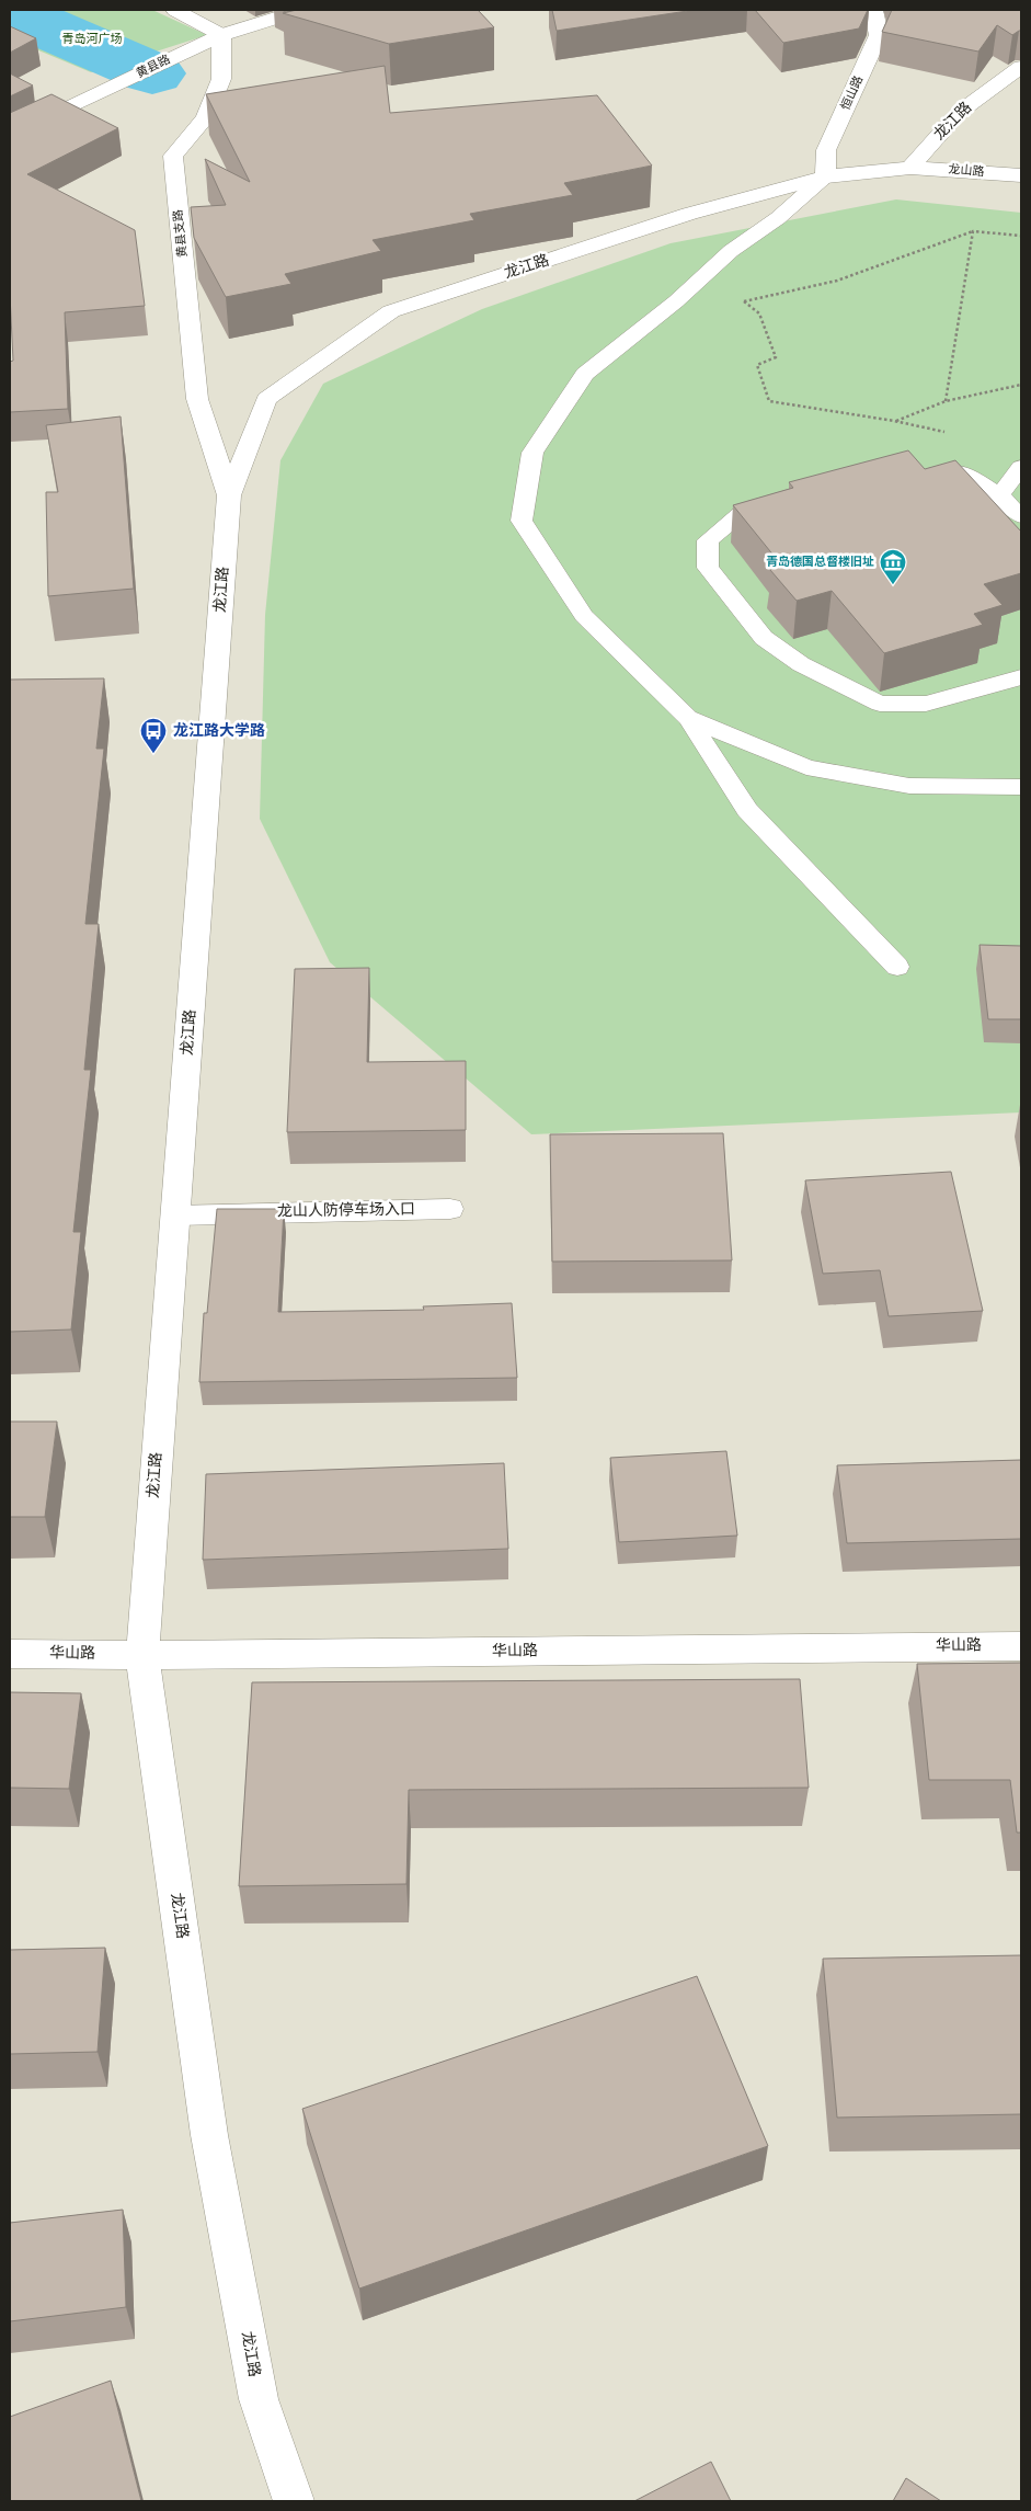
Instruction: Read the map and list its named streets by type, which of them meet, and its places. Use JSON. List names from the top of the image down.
{
  "streets": {
    "street": [
      "黄县路",
      "恒山路",
      "龙江路",
      "龙山路",
      "黄县支路",
      "华山路"
    ],
    "lane": ["龙山人防停车场入口"]
  },
  "crossings": [
    ["黄县路", "黄县支路"],
    ["恒山路", "龙江路"],
    ["龙江路", "龙山路"],
    ["龙江路", "黄县支路"],
    ["龙江路", "龙山人防停车场入口"],
    ["龙江路", "华山路"]
  ],
  "parks": ["青岛河广场"],
  "places": {
    "museum": ["青岛德国总督楼旧址"],
    "bus stop": ["龙江路大学路"]
  }
}
